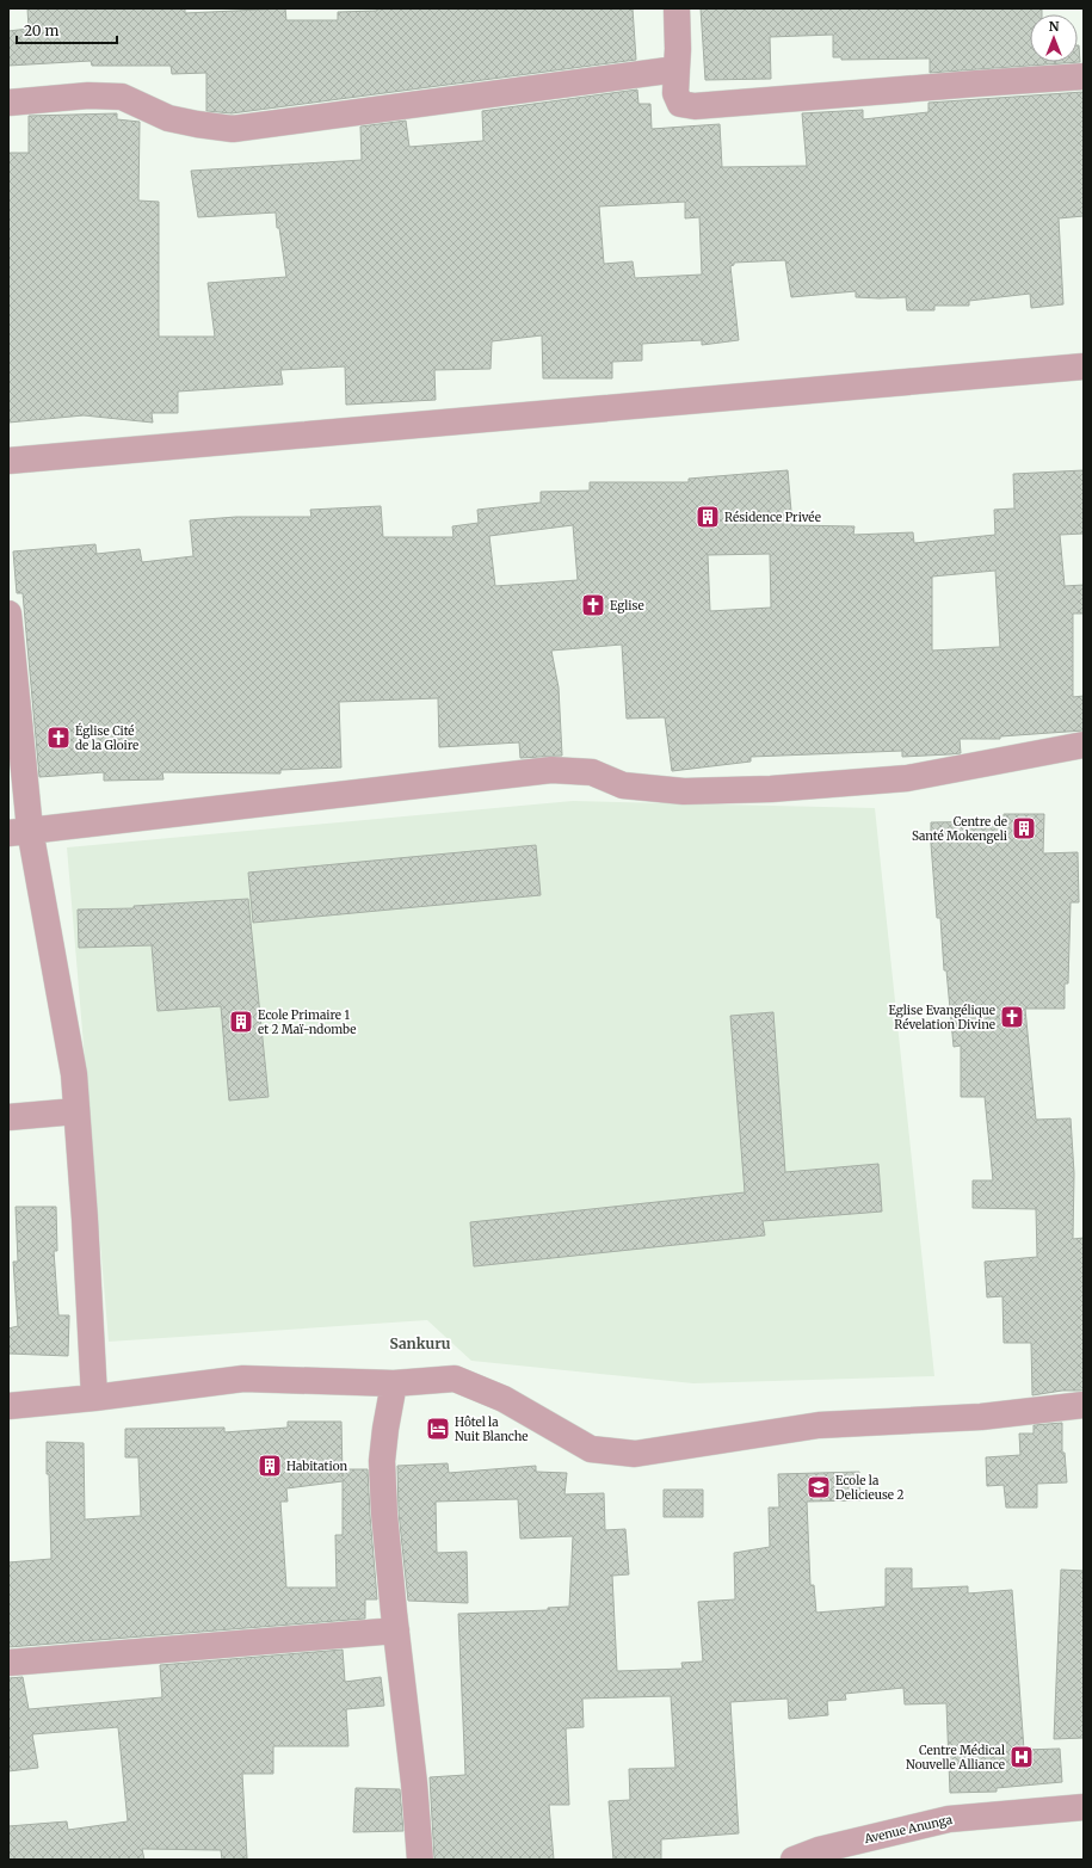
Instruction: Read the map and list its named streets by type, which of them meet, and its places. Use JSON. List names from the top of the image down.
{
  "streets": {
    "street": ["Avenue Anunga"]
  },
  "districts": ["Sankuru"],
  "places": {
    "building": [
      "Résidence Privée",
      "Centre de Santé Mokengeli",
      "Ecole Primaire 1 et 2 Maï-ndombe",
      "Habitation"
    ],
    "church": ["Eglise", "Église Cité de la Gloire", "Eglise Evangélique Révelation Divine"],
    "hotel": ["Hôtel la Nuit Blanche"],
    "school or university": ["Ecole la Delicieuse 2"],
    "hospital": ["Centre Médical Nouvelle Alliance"]
  },
  "scale_bar": "20 m",
  "north": "top"
}
